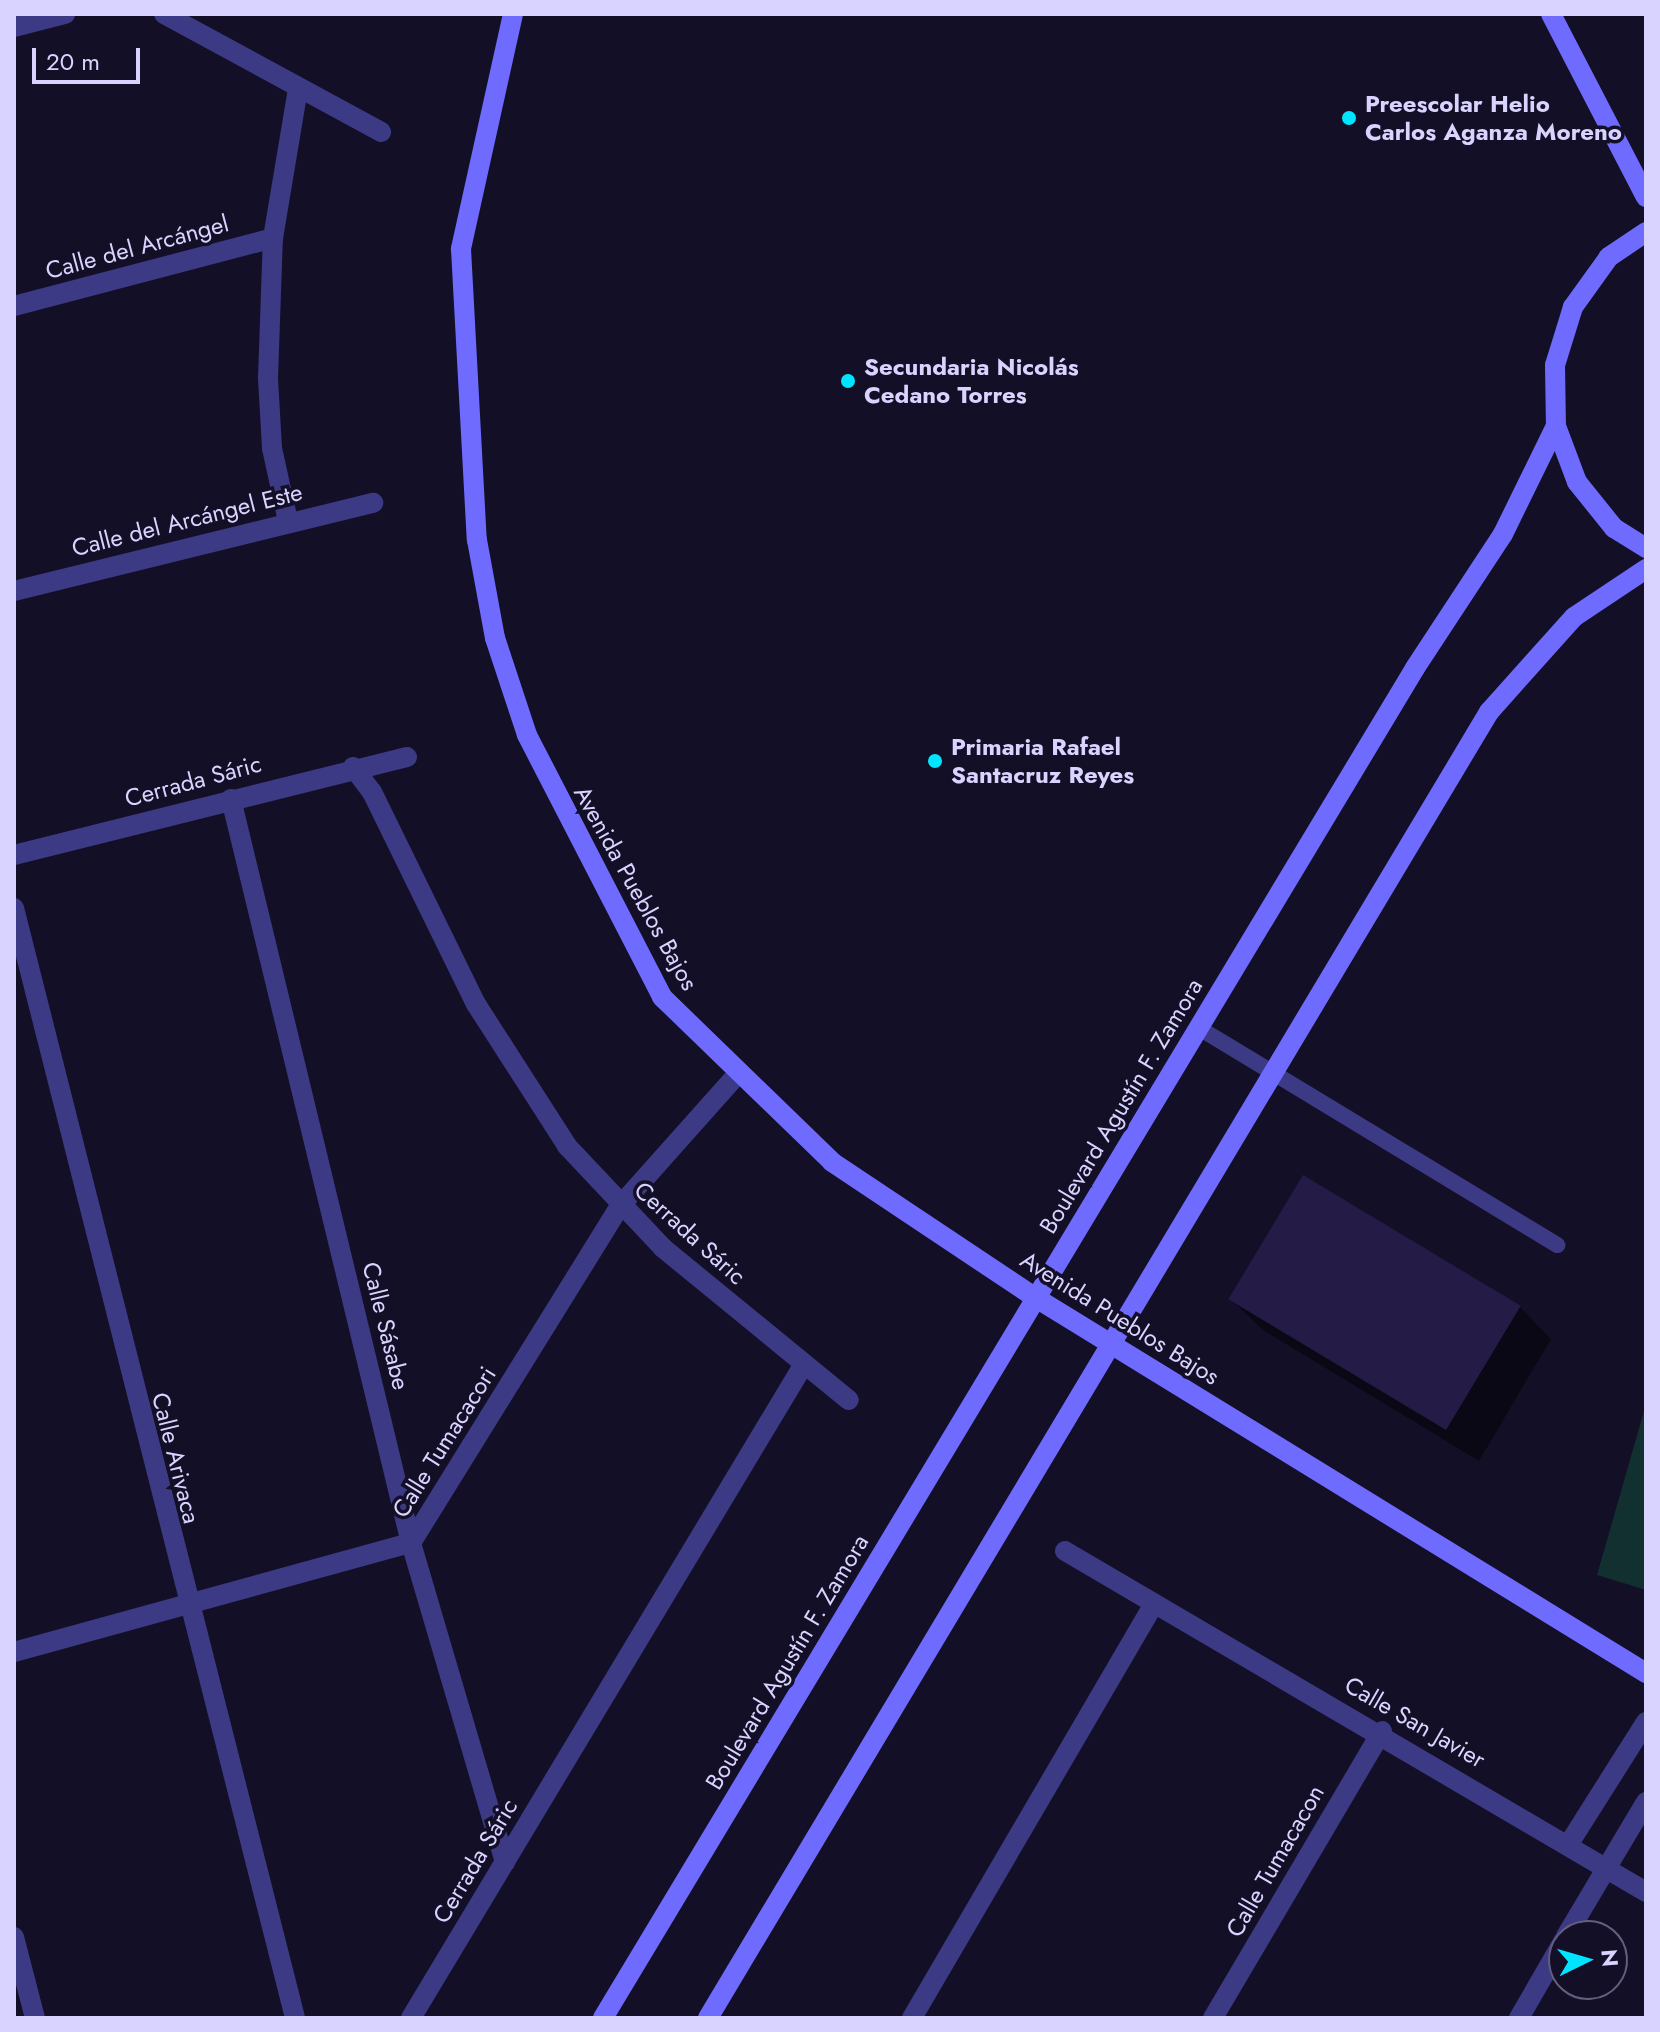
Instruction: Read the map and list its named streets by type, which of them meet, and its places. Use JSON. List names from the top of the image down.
{
  "streets": {
    "street": [
      "Calle del Arcángel",
      "Calle del Arcángel Este",
      "Cerrada Sáric",
      "Avenida Pueblos Bajos",
      "Boulevard Agustín F. Zamora",
      "Calle Sásabe",
      "Calle Tumacacori",
      "Calle Arivaca",
      "Calle San Javier",
      "Calle Tumacacon"
    ]
  },
  "crossings": [
    ["Cerrada Sáric", "Calle Sásabe"],
    ["Cerrada Sáric", "Calle Tumacacori"],
    ["Avenida Pueblos Bajos", "Boulevard Agustín F. Zamora"],
    ["Avenida Pueblos Bajos", "Calle Tumacacori"],
    ["Calle Sásabe", "Calle Tumacacori"],
    ["Calle Tumacacori", "Calle Arivaca"],
    ["Calle San Javier", "Calle Tumacacon"]
  ],
  "places": ["Preescolar Helio Carlos Aganza Moreno", "Secundaria Nicolás Cedano Torres", "Primaria Rafael Santacruz Reyes"],
  "scale_bar": "20 m",
  "north": "right"
}
